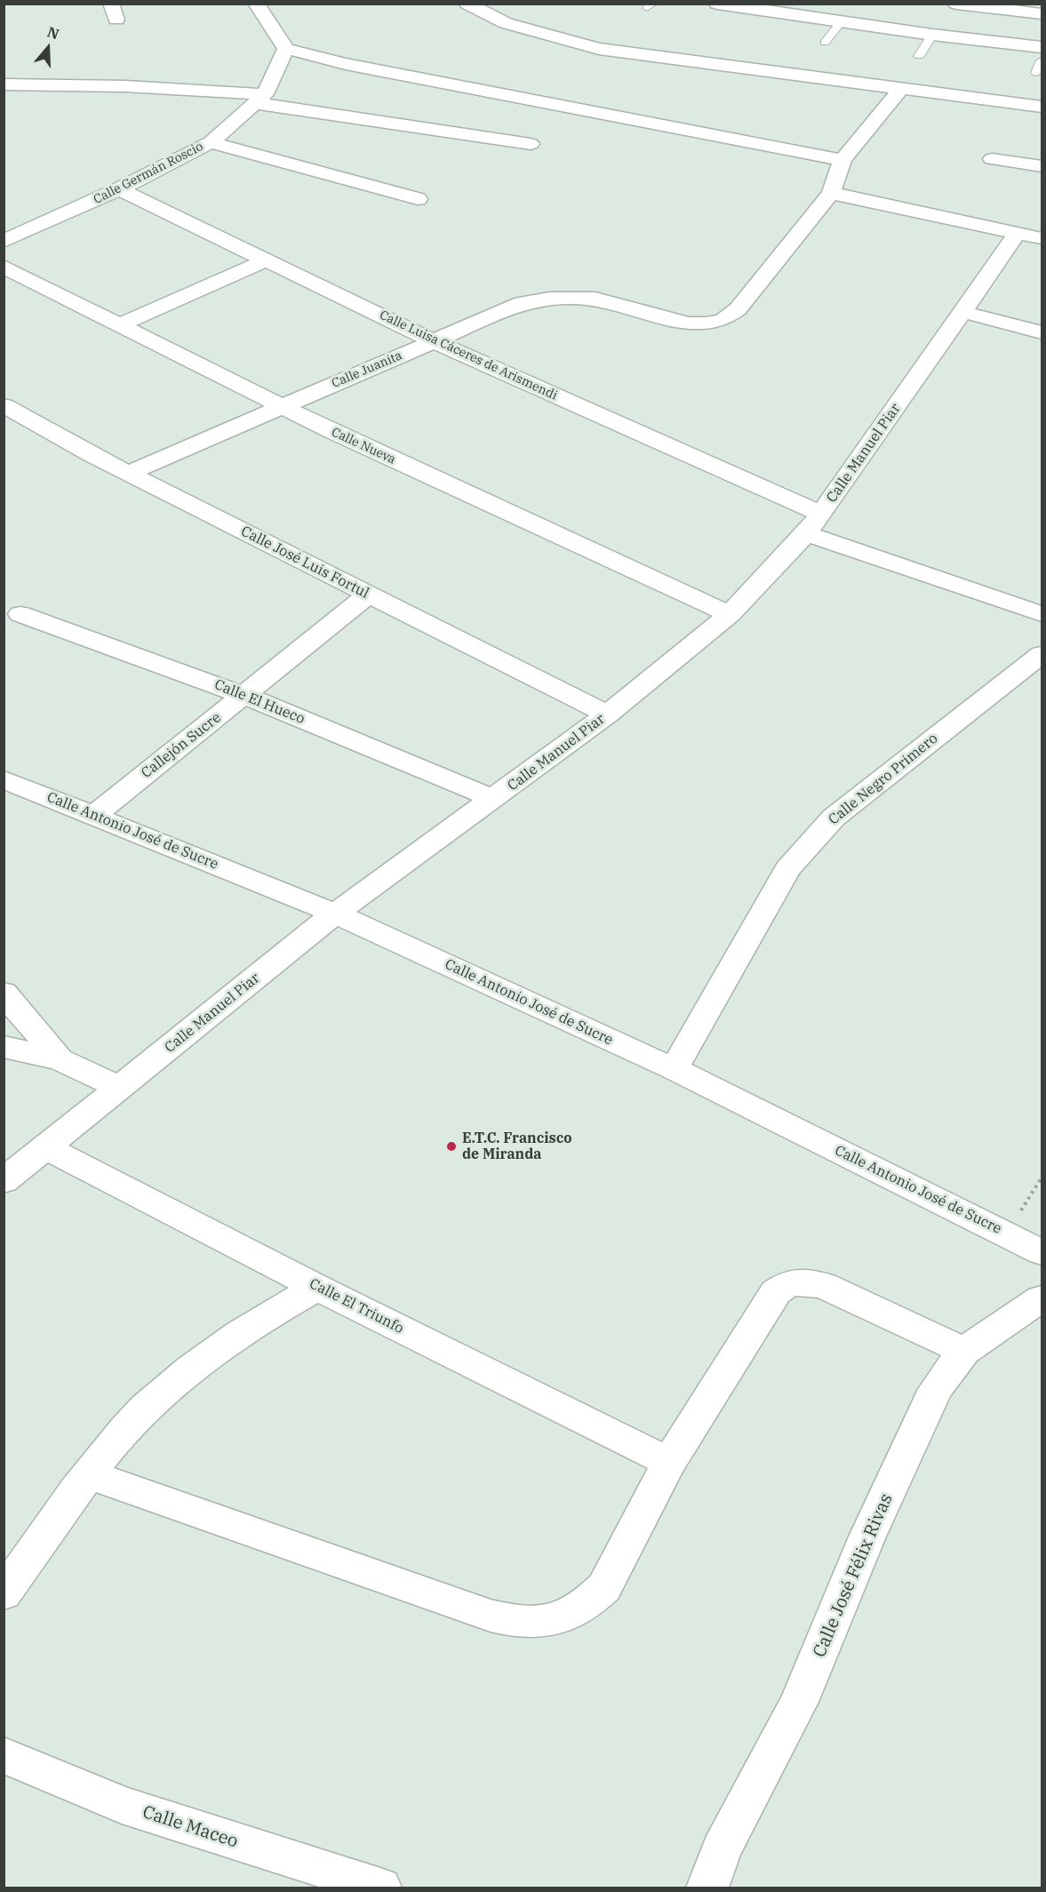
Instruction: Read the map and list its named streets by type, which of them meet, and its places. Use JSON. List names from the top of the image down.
{
  "streets": {
    "street": [
      "Calle Germán Roscio",
      "Calle Luisa Cáceres de Arismendi",
      "Calle Juanita",
      "Calle Nueva",
      "Calle Manuel Piar",
      "Calle José Luis Fortul",
      "Calle El Hueco",
      "Callejón Sucre",
      "Calle Negro Primero",
      "Calle Antonio José de Sucre",
      "Calle El Triunfo",
      "Calle José Félix Rivas",
      "Calle Maceo"
    ]
  },
  "crossings": [
    ["Calle Germán Roscio", "Calle Luisa Cáceres de Arismendi"],
    ["Calle Luisa Cáceres de Arismendi", "Calle Juanita"],
    ["Calle Luisa Cáceres de Arismendi", "Calle Manuel Piar"],
    ["Calle Juanita", "Calle Nueva"],
    ["Calle Juanita", "Calle José Luis Fortul"],
    ["Calle Nueva", "Calle Manuel Piar"],
    ["Calle Manuel Piar", "Calle José Luis Fortul"],
    ["Calle Manuel Piar", "Calle El Hueco"],
    ["Calle Manuel Piar", "Calle Antonio José de Sucre"],
    ["Calle Manuel Piar", "Calle El Triunfo"],
    ["Calle José Luis Fortul", "Callejón Sucre"],
    ["Calle El Hueco", "Callejón Sucre"],
    ["Callejón Sucre", "Calle Antonio José de Sucre"],
    ["Calle Negro Primero", "Calle Antonio José de Sucre"]
  ],
  "places": ["E.T.C. Francisco de Miranda"],
  "north": "top"
}
